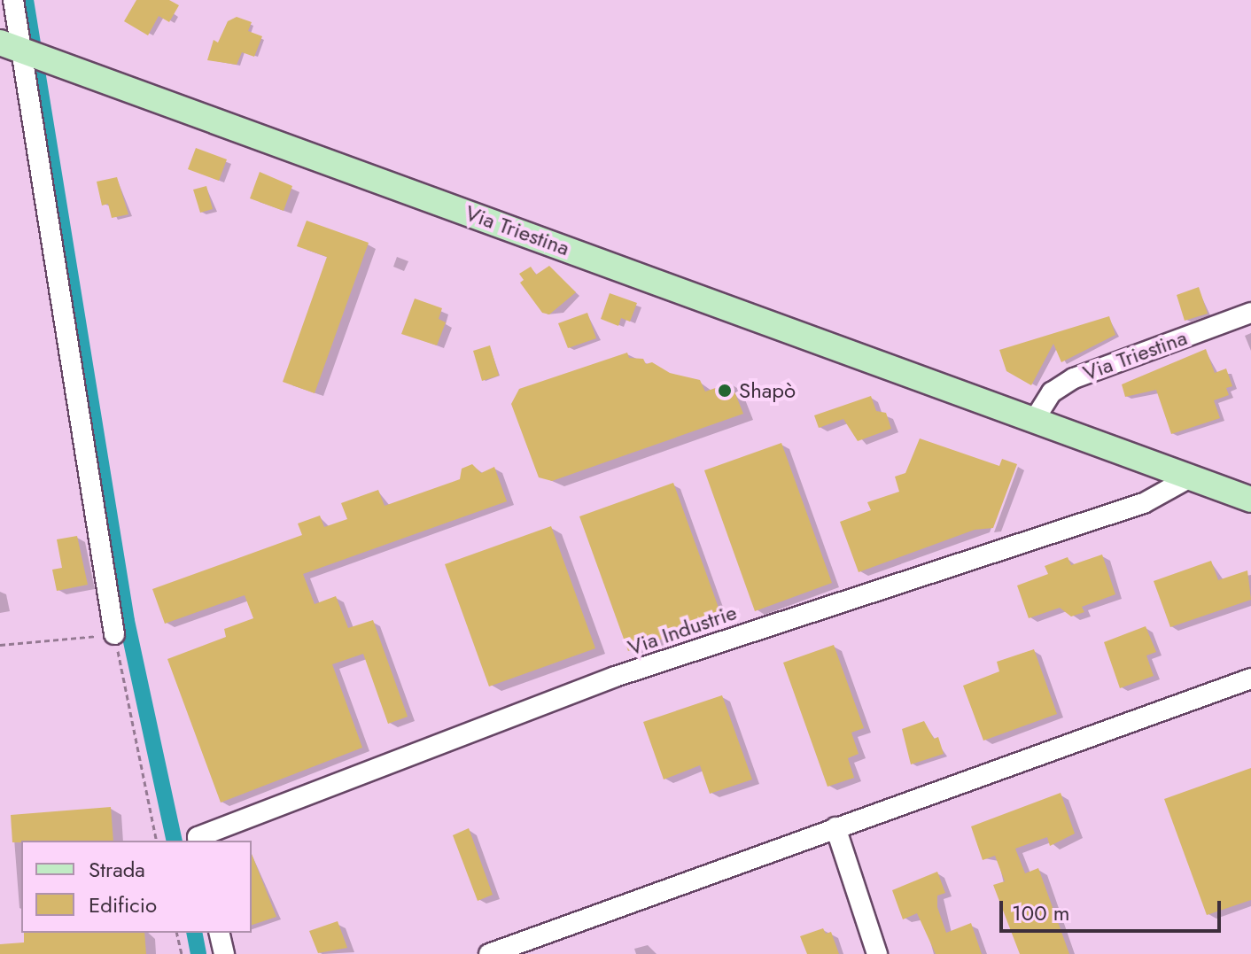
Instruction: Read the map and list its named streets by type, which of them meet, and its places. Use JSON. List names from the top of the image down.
{
  "streets": {
    "main road": ["Via Triestina"],
    "street": ["Via Industrie"]
  },
  "crossings": [
    ["Via Triestina", "Via Industrie"]
  ],
  "places": ["Shapò"],
  "legend": ["Strada", "Edificio"],
  "scale_bar": "100 m"
}
